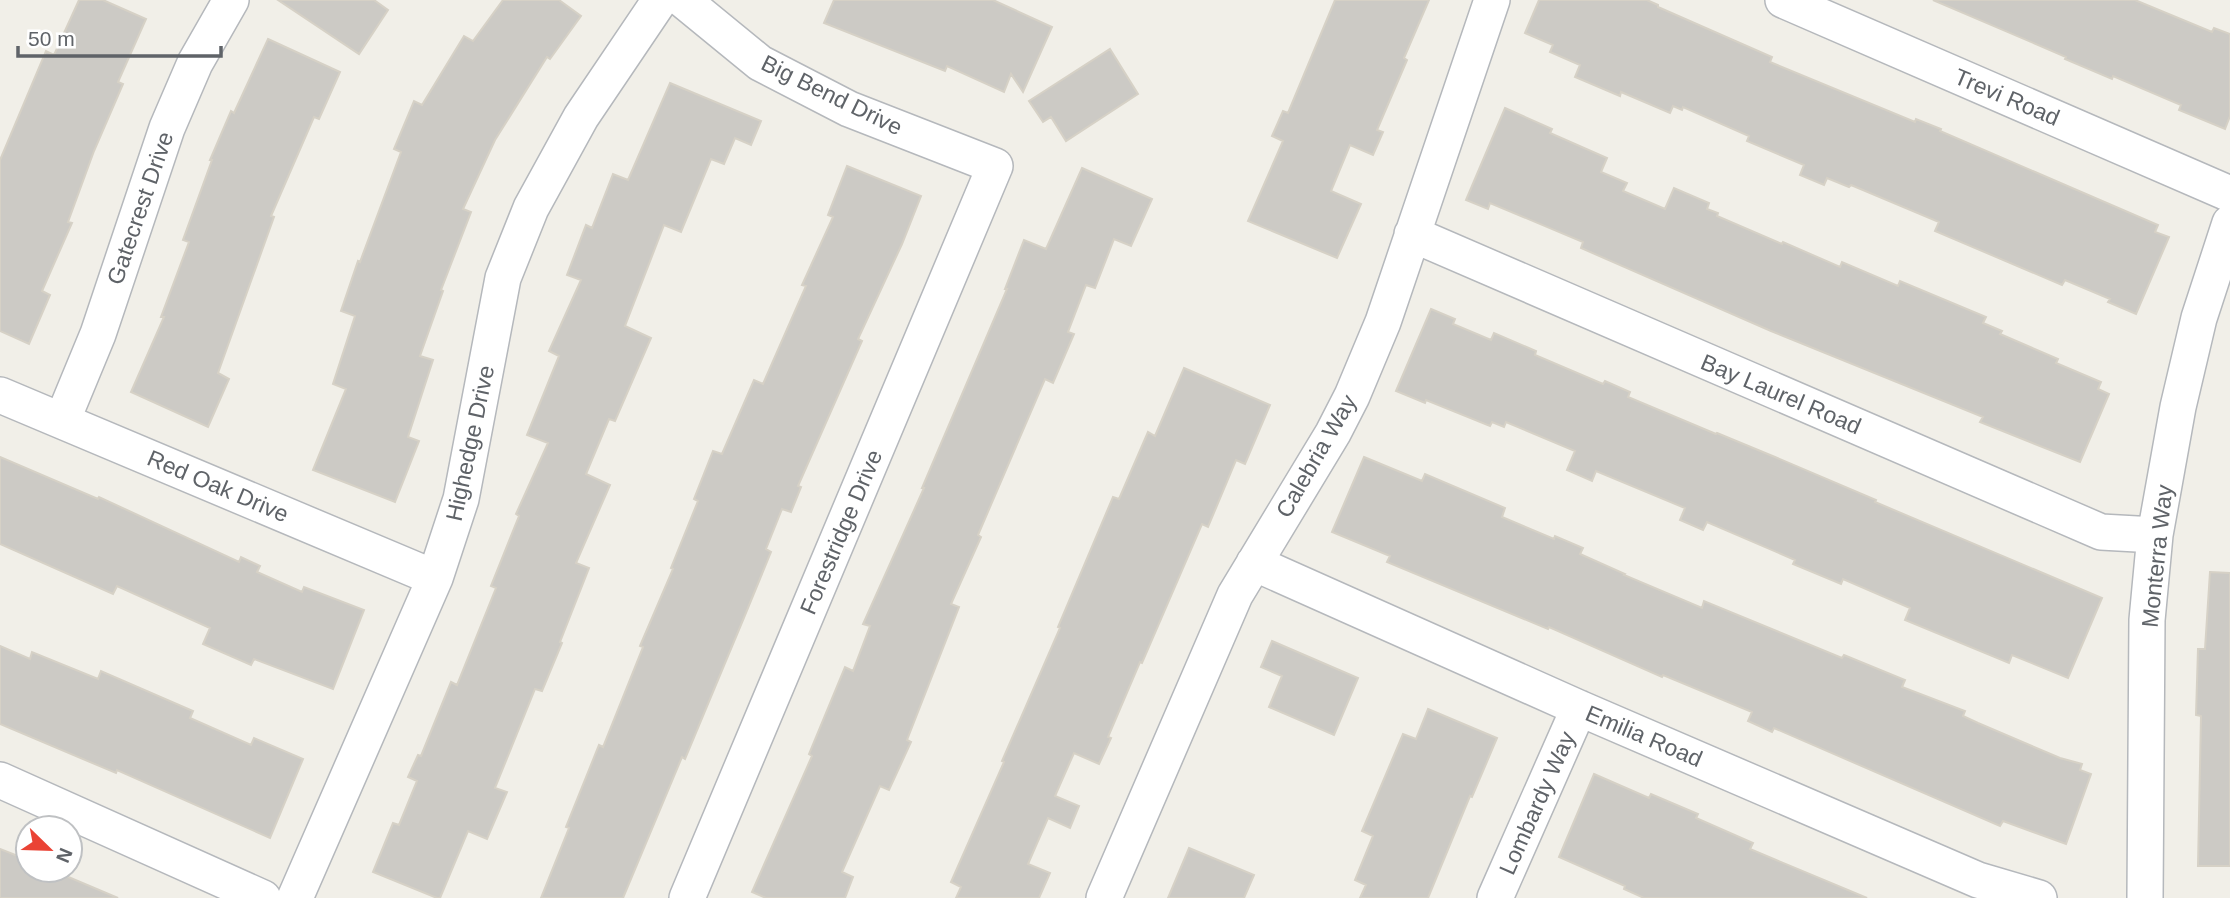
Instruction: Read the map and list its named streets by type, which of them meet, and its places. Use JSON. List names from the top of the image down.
{
  "streets": {
    "street": [
      "Big Bend Drive",
      "Trevi Road",
      "Gatecrest Drive",
      "Bay Laurel Road",
      "Highedge Drive",
      "Calebria Way",
      "Red Oak Drive",
      "Forestridge Drive",
      "Monterra Way",
      "Emilia Road",
      "Lombardy Way"
    ]
  },
  "crossings": [
    ["Big Bend Drive", "Forestridge Drive"],
    ["Gatecrest Drive", "Red Oak Drive"],
    ["Bay Laurel Road", "Calebria Way"],
    ["Bay Laurel Road", "Monterra Way"],
    ["Highedge Drive", "Red Oak Drive"],
    ["Calebria Way", "Emilia Road"],
    ["Emilia Road", "Lombardy Way"]
  ],
  "scale_bar": "50 m",
  "north": "bottom right"
}
